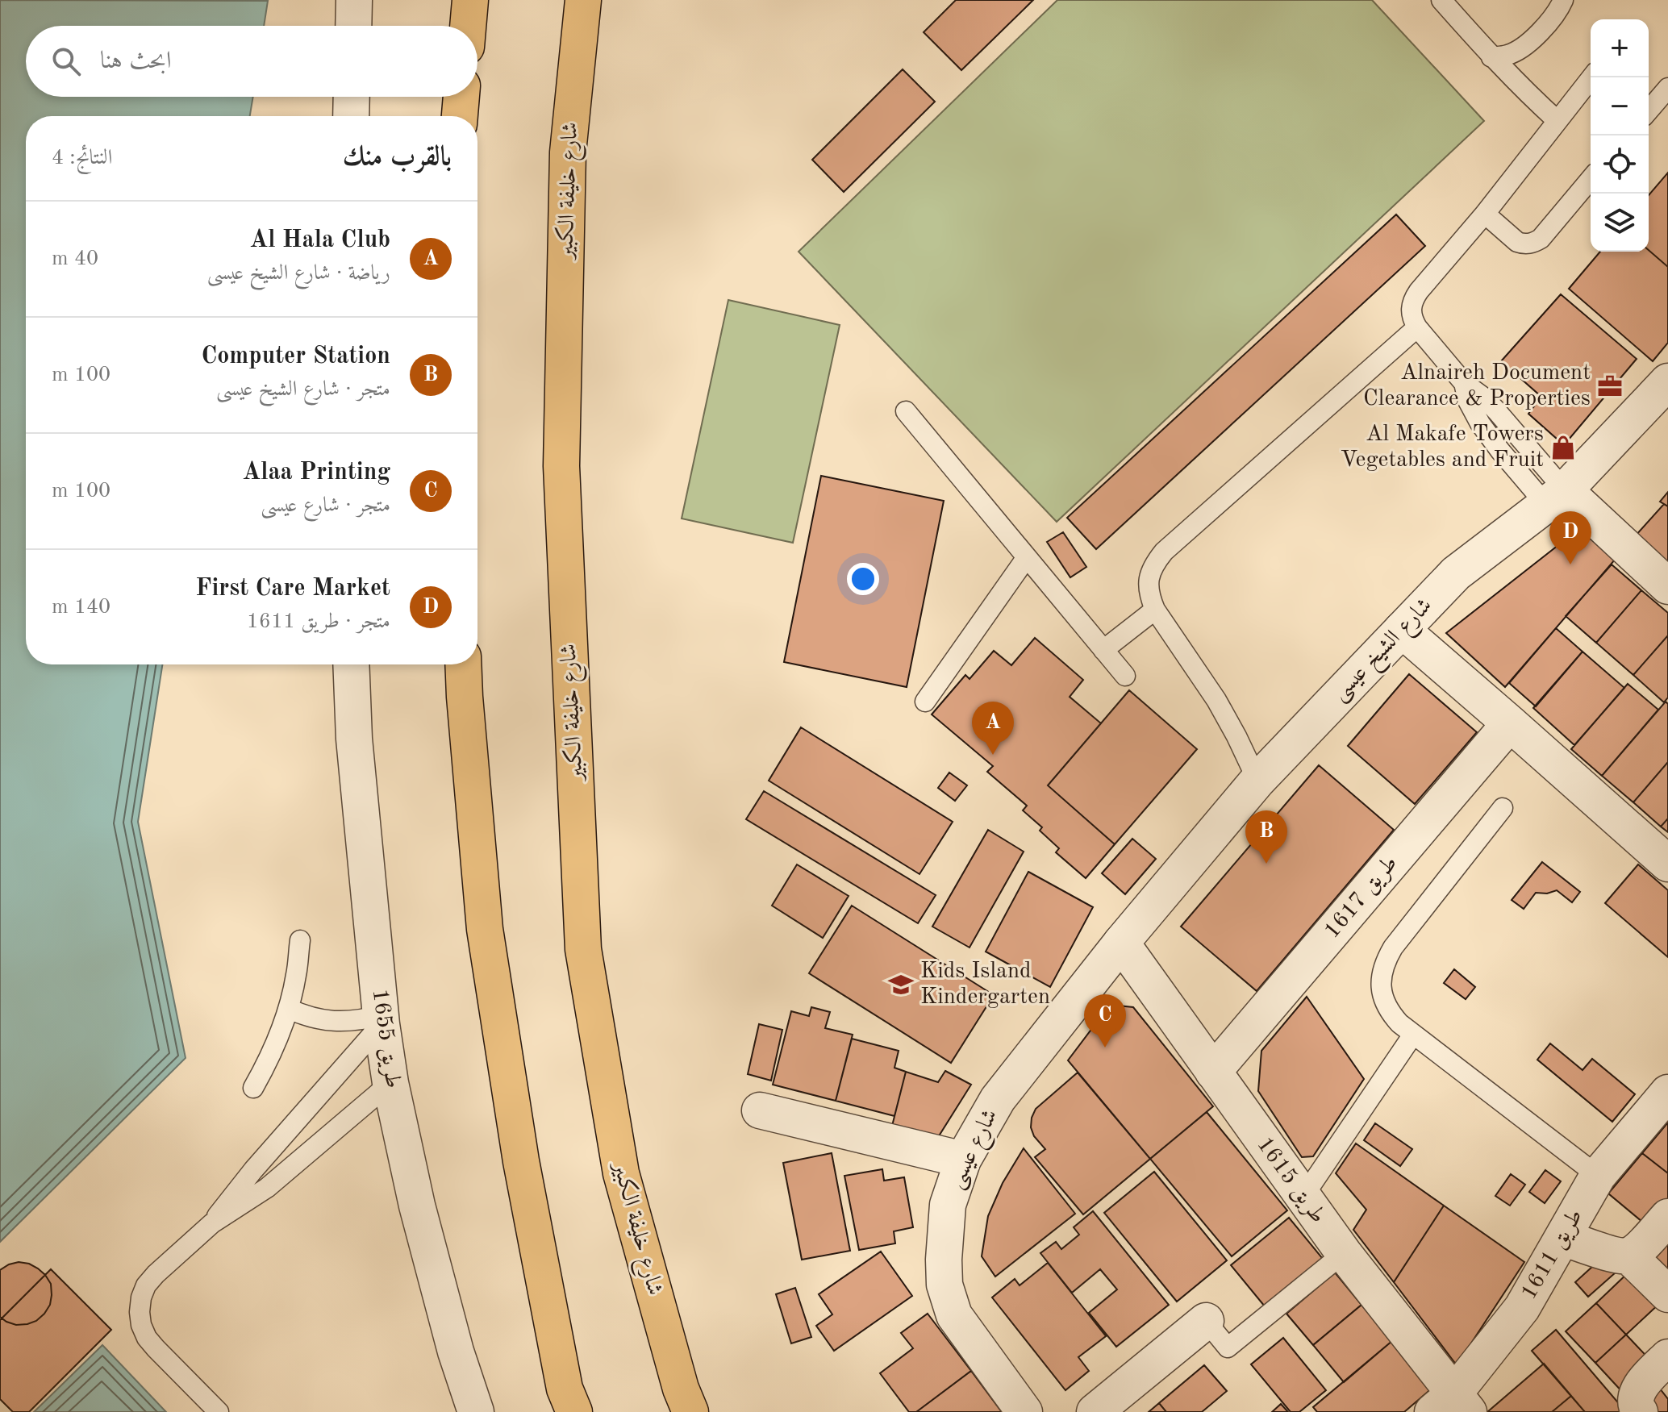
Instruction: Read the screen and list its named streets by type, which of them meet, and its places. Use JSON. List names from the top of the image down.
{
  "streets": {
    "main road": ["شارع خليفة الكبير"],
    "street": [
      "شارع الشيخ عيسى",
      "طريق 1617",
      "طريق 1655",
      "شارع عيسى",
      "طريق 1615",
      "طريق 1611"
    ]
  },
  "crossings": [
    ["شارع الشيخ عيسى", "شارع عيسى"],
    ["شارع الشيخ عيسى", "طريق 1615"],
    ["طريق 1617", "طريق 1615"],
    ["شارع عيسى", "طريق 1615"],
    ["طريق 1615", "طريق 1611"]
  ],
  "places": {
    "office": ["Alnaireh Document Clearance & Properties"],
    "shop": ["Al Makafe Towers Vegetables and Fruit"],
    "school or university": ["Kids Island Kindergarten"]
  },
  "page": {
    "map_buttons": ["+", "−"],
    "search": "ابحث هنا",
    "heading": ["بالقرب منك", "النتائج: 4"],
    "list": [
      {
        "mark": "A",
        "name": "Al Hala Club",
        "note": "رياضة · شارع الشيخ عيسى",
        "value": "40 m"
      },
      {
        "mark": "B",
        "name": "Computer Station",
        "note": "متجر · شارع الشيخ عيسى",
        "value": "100 m"
      },
      {
        "mark": "C",
        "name": "Alaa Printing",
        "note": "متجر · شارع عيسى",
        "value": "100 m"
      },
      {
        "mark": "D",
        "name": "First Care Market",
        "note": "متجر · طريق 1611",
        "value": "140 m"
      }
    ],
    "pins": [
      "D",
      "A",
      "B",
      "C"
    ]
  }
}
